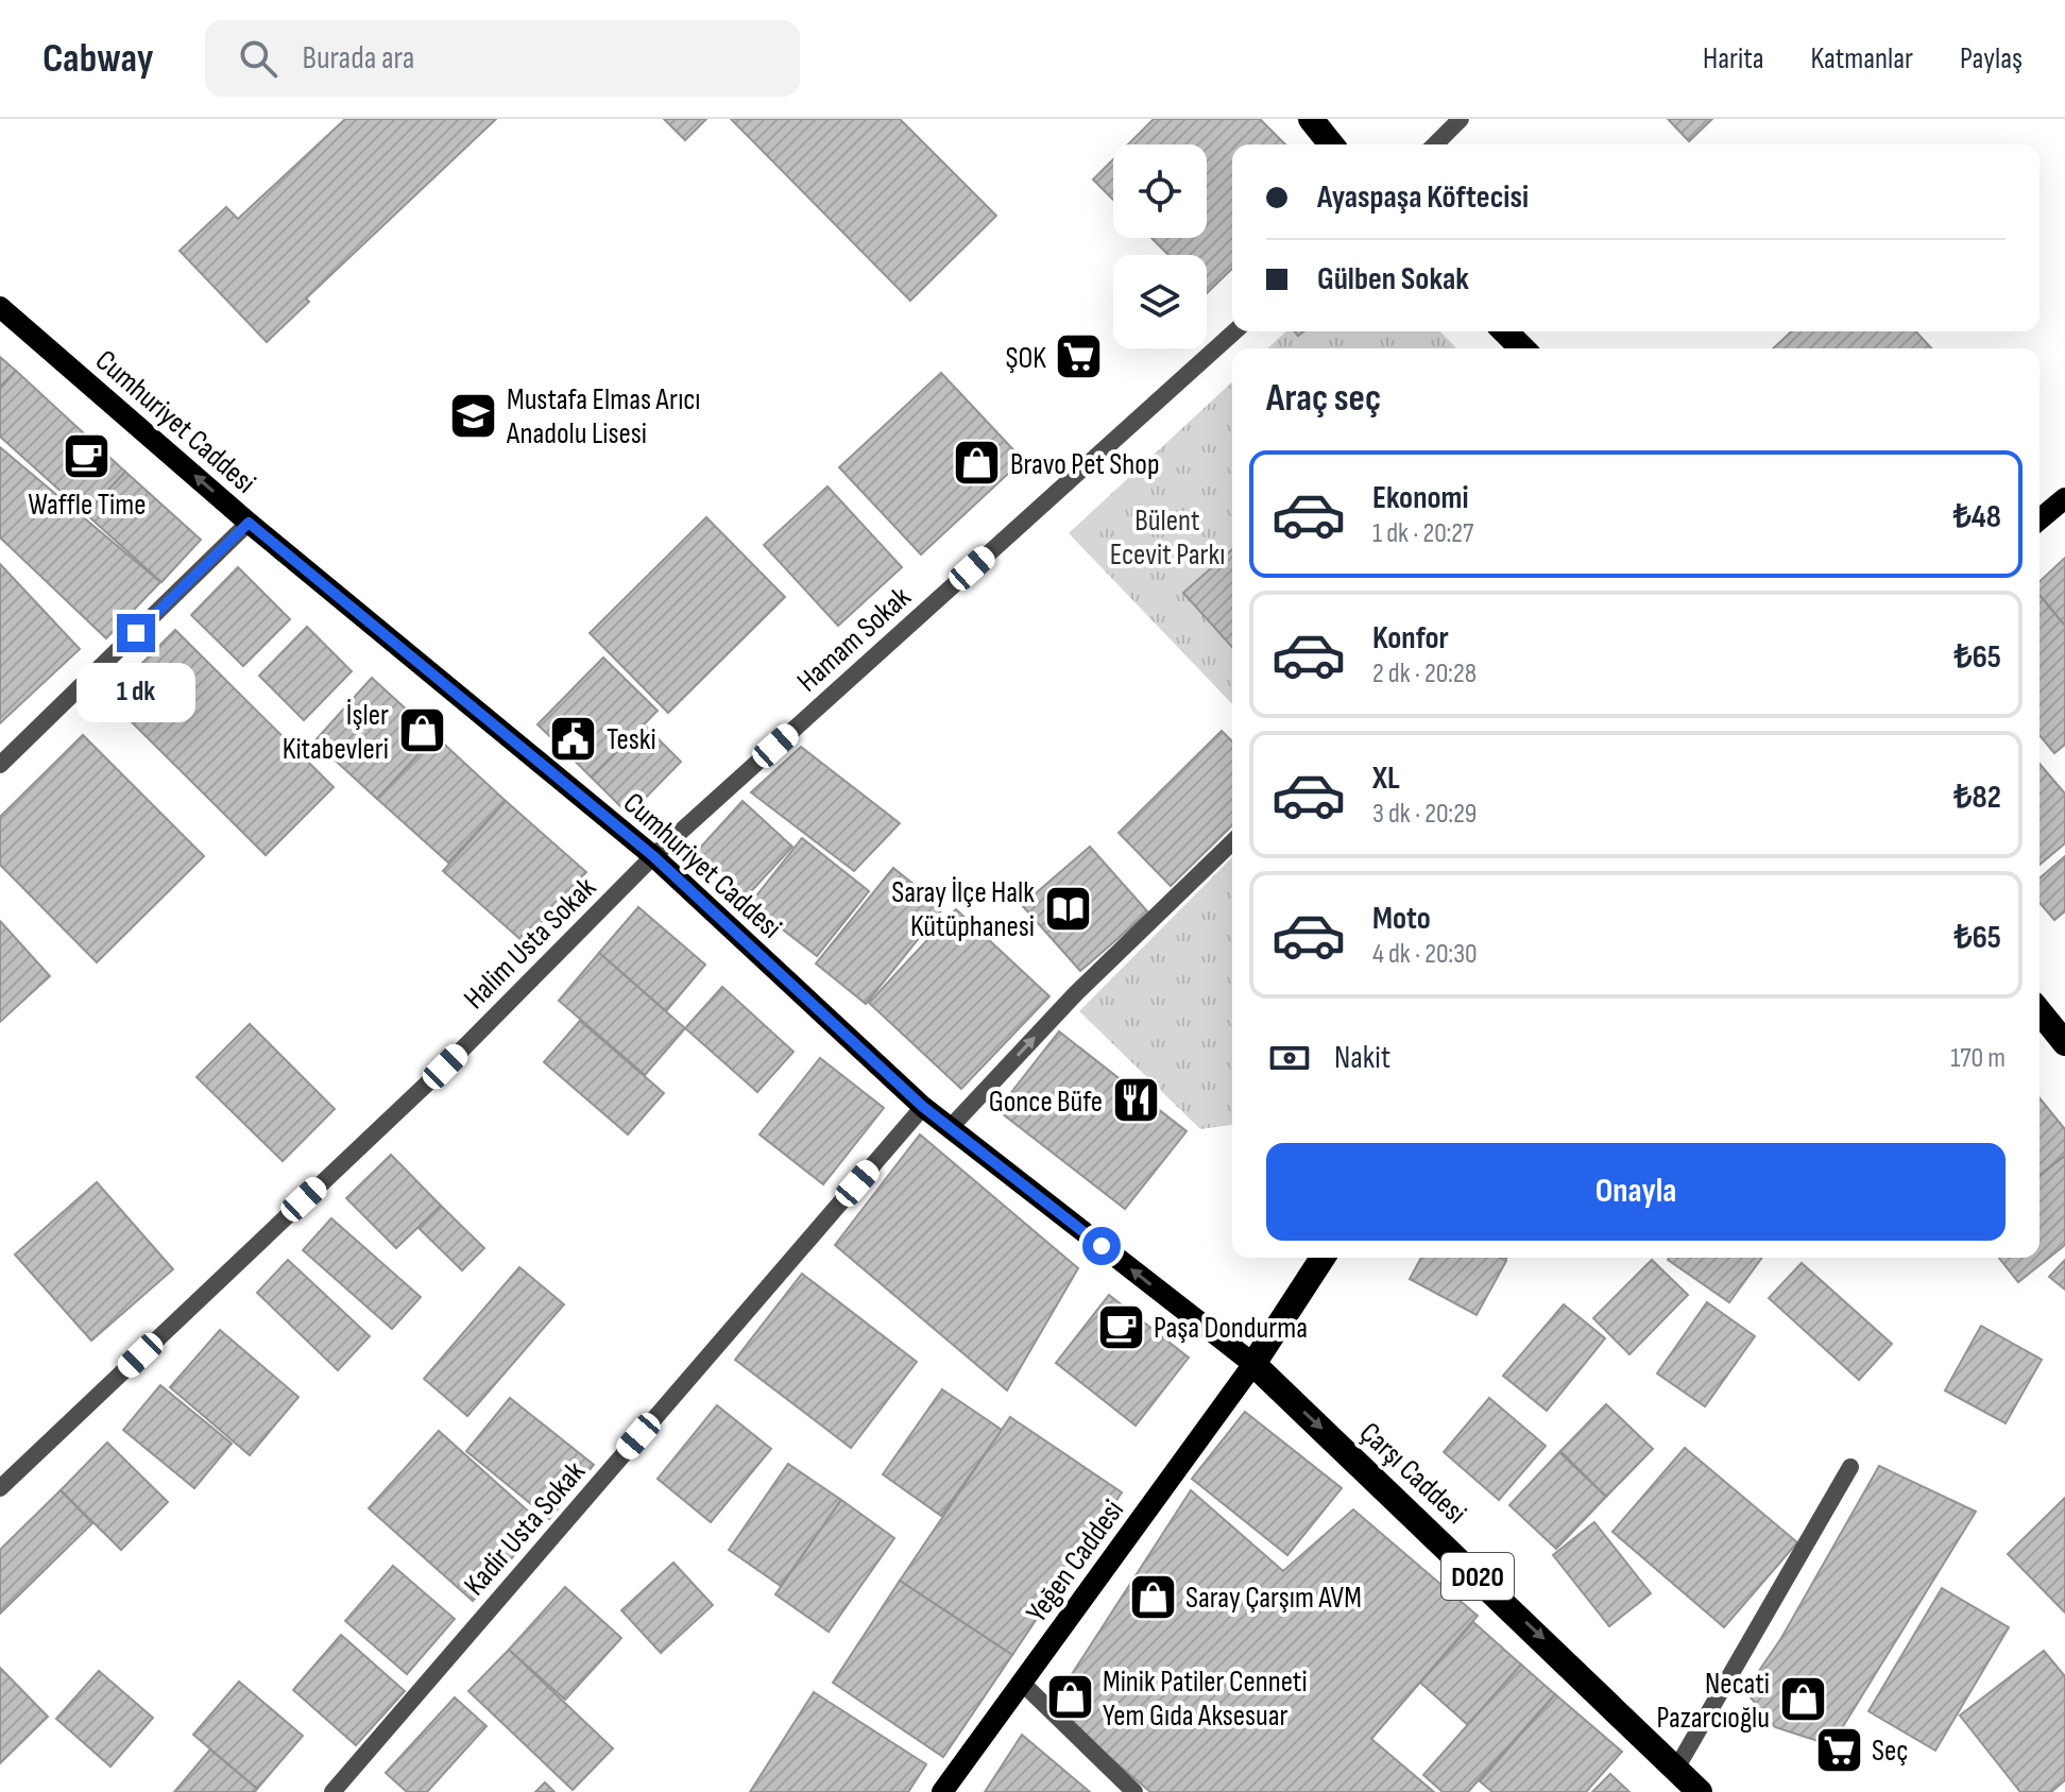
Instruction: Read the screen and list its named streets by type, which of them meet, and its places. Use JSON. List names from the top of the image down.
{
  "streets": {
    "highway": ["Çarşı Caddesi", "D020"],
    "main road": ["Cumhuriyet Caddesi", "Yeğen Caddesi"],
    "street": ["Hamam Sokak", "Halim Usta Sokak", "Kadir Usta Sokak"]
  },
  "crossings": [
    ["Cumhuriyet Caddesi", "Hamam Sokak"],
    ["Cumhuriyet Caddesi", "Halim Usta Sokak"],
    ["Cumhuriyet Caddesi", "Çarşı Caddesi"],
    ["Cumhuriyet Caddesi", "Kadir Usta Sokak"],
    ["Cumhuriyet Caddesi", "Yeğen Caddesi"],
    ["Hamam Sokak", "Halim Usta Sokak"],
    ["Çarşı Caddesi", "Yeğen Caddesi"]
  ],
  "one_way": ["Cumhuriyet Caddesi", "Çarşı Caddesi"],
  "parks": ["Bülent Ecevit Parkı"],
  "places": {
    "supermarket": ["ŞOK", "Seç"],
    "school or university": ["Mustafa Elmas Arıcı Anadolu Lisesi"],
    "cafe": ["Waffle Time", "Paşa Dondurma"],
    "shop": [
      "Bravo Pet Shop",
      "İşler Kitabevleri",
      "Saray Çarşım AVM",
      "Minik Patiler Cenneti Yem Gıda Aksesuar",
      "Necati Pazarcıoğlu"
    ],
    "public building": ["Teski"],
    "library": ["Saray İlçe Halk Kütüphanesi"],
    "restaurant": ["Gonce Büfe"]
  },
  "page": {
    "header": "Cabway",
    "search": "Burada ara",
    "nav": ["Harita", "Katmanlar", "Paylaş"],
    "banner": ["Ayaspaşa Köftecisi", "Gülben Sokak"],
    "heading": "Araç seç",
    "list": [
      {
        "name": "Ekonomi",
        "note": "1 dk · 20:27",
        "value": "₺48"
      },
      {
        "name": "Konfor",
        "note": "2 dk · 20:28",
        "value": "₺65"
      },
      {
        "name": "XL",
        "note": "3 dk · 20:29",
        "value": "₺82"
      },
      {
        "name": "Moto",
        "note": "4 dk · 20:30",
        "value": "₺65"
      }
    ],
    "bubble": "1 dk",
    "pay": ["Nakit", "170 m"],
    "buttons": "Onayla"
  }
}
